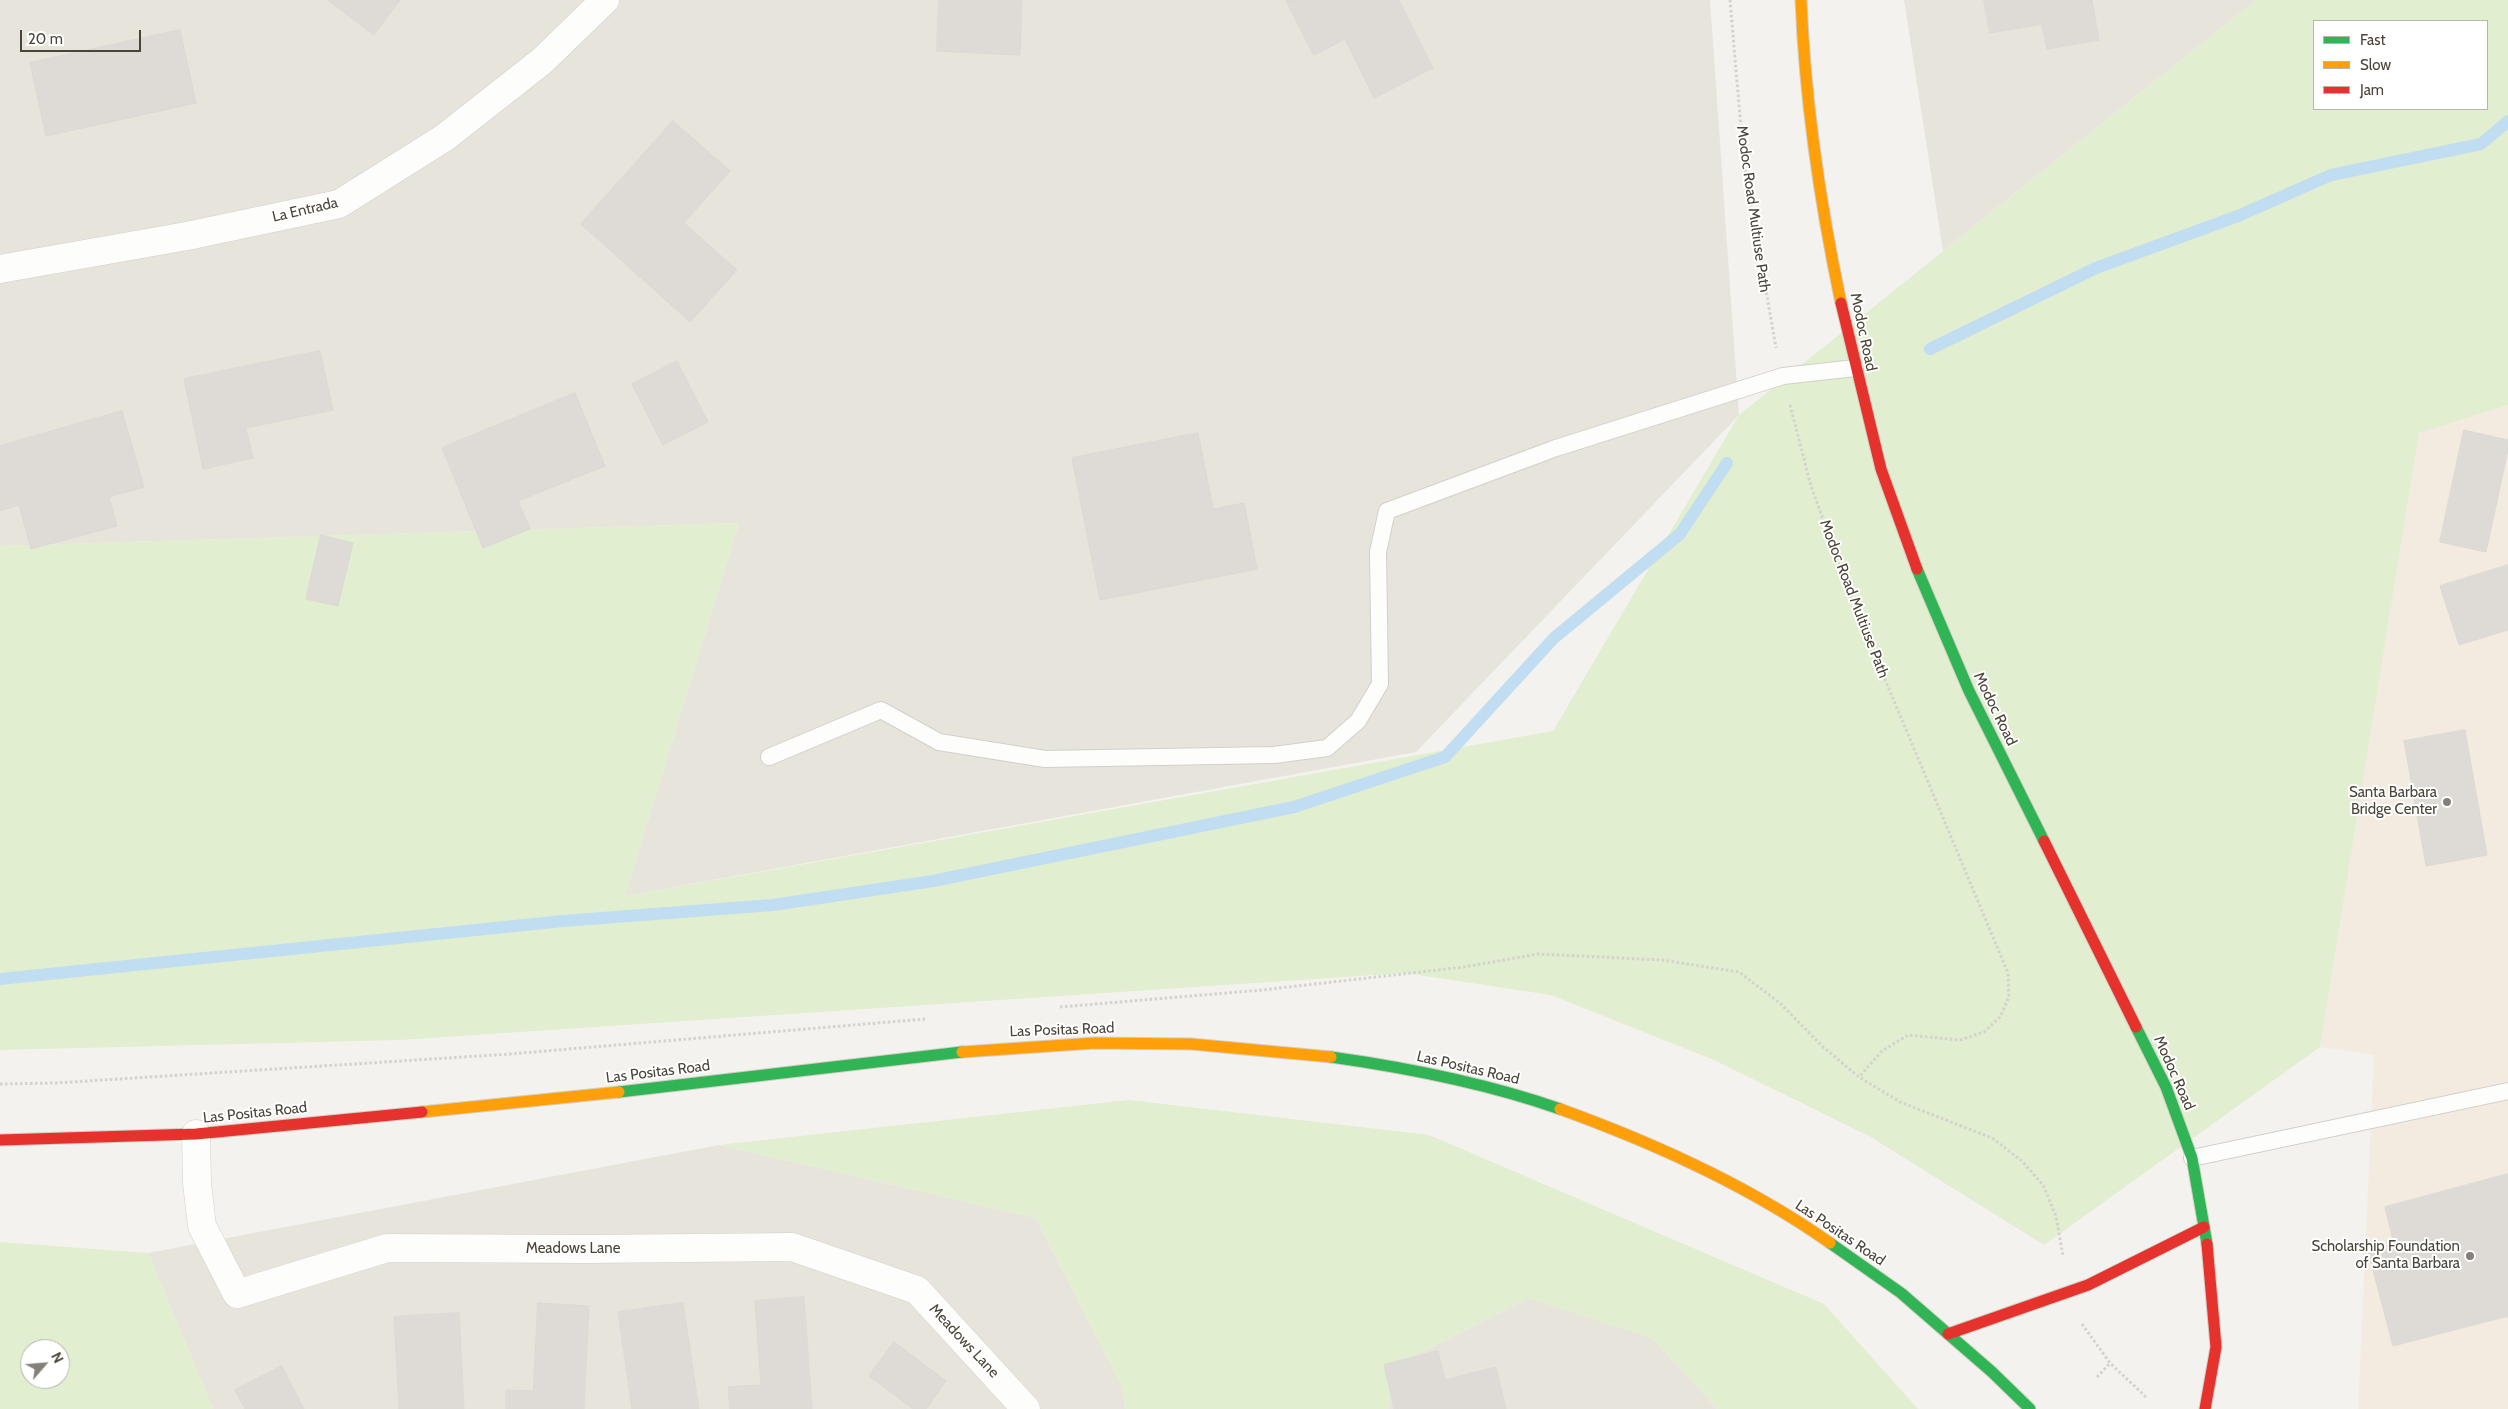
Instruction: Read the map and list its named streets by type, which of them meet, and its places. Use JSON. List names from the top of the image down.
{
  "streets": {
    "main road": ["Modoc Road", "Las Positas Road"],
    "street": ["La Entrada", "Meadows Lane"],
    "path": ["Modoc Road Multiuse Path"]
  },
  "crossings": [
    ["Las Positas Road", "Meadows Lane"]
  ],
  "places": ["Santa Barbara Bridge Center", "Scholarship Foundation of Santa Barbara"],
  "legend": ["Fast", "Slow", "Jam"],
  "scale_bar": "20 m",
  "north": "top right"
}
